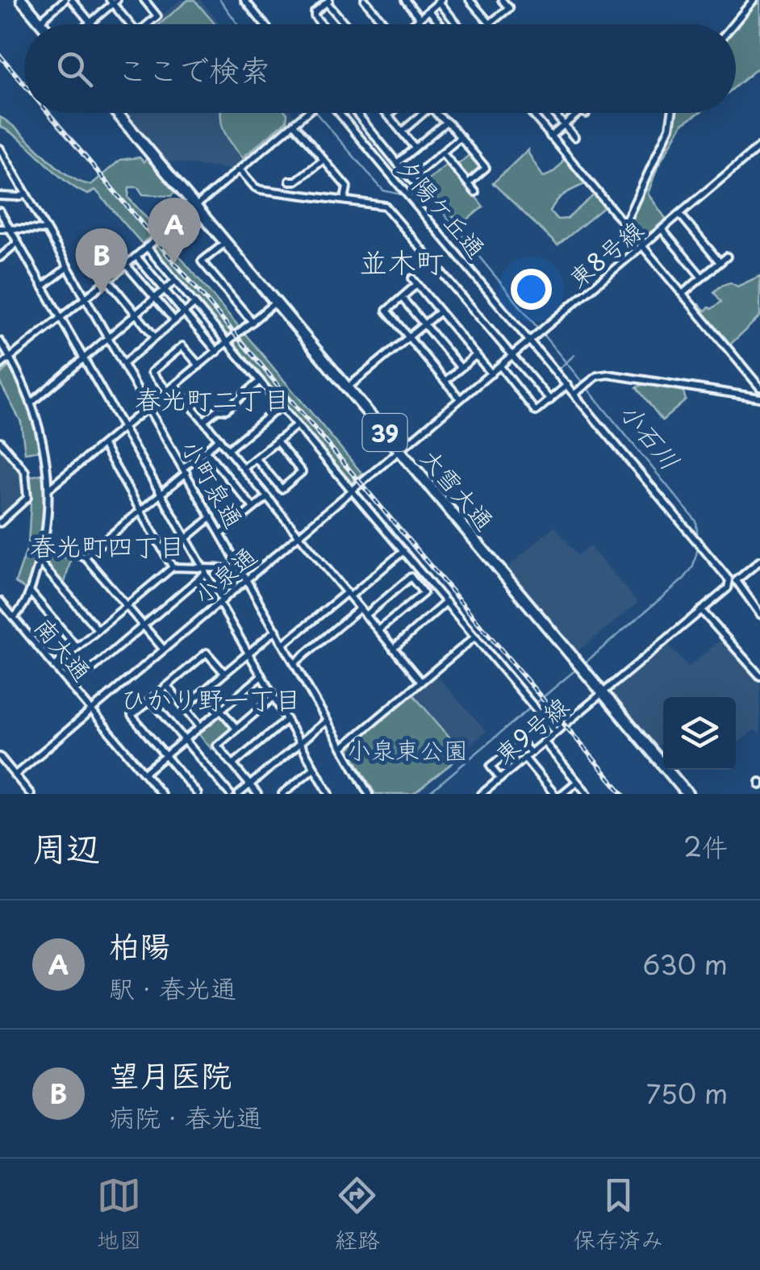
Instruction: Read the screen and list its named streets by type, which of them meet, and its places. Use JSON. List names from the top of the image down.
{
  "streets": {
    "highway": ["39", "大雪大通"],
    "street": [
      "夕陽ケ丘通",
      "東8号線",
      "小町泉通",
      "小泉通",
      "南大通",
      "東9号線"
    ]
  },
  "crossings": [
    ["夕陽ケ丘通", "東8号線"],
    ["東8号線", "大雪大通"],
    ["東8号線", "小泉通"],
    ["小町泉通", "小泉通"],
    ["大雪大通", "小泉通"],
    ["大雪大通", "東9号線"],
    ["小泉通", "南大通"]
  ],
  "districts": [
    "並木町",
    "春光町二丁目",
    "春光町四丁目",
    "ひかり野一丁目"
  ],
  "water": ["小石川"],
  "parks": ["小泉東公園"],
  "page": {
    "search": "ここで検索",
    "pins": ["A", "B"],
    "heading": ["周辺", "2件"],
    "list": [
      {
        "mark": "A",
        "name": "柏陽",
        "note": "駅 · 春光通",
        "value": "630 m"
      },
      {
        "mark": "B",
        "name": "望月医院",
        "note": "病院 · 春光通",
        "value": "750 m"
      }
    ],
    "nav": ["地図", "経路", "保存済み"]
  }
}
